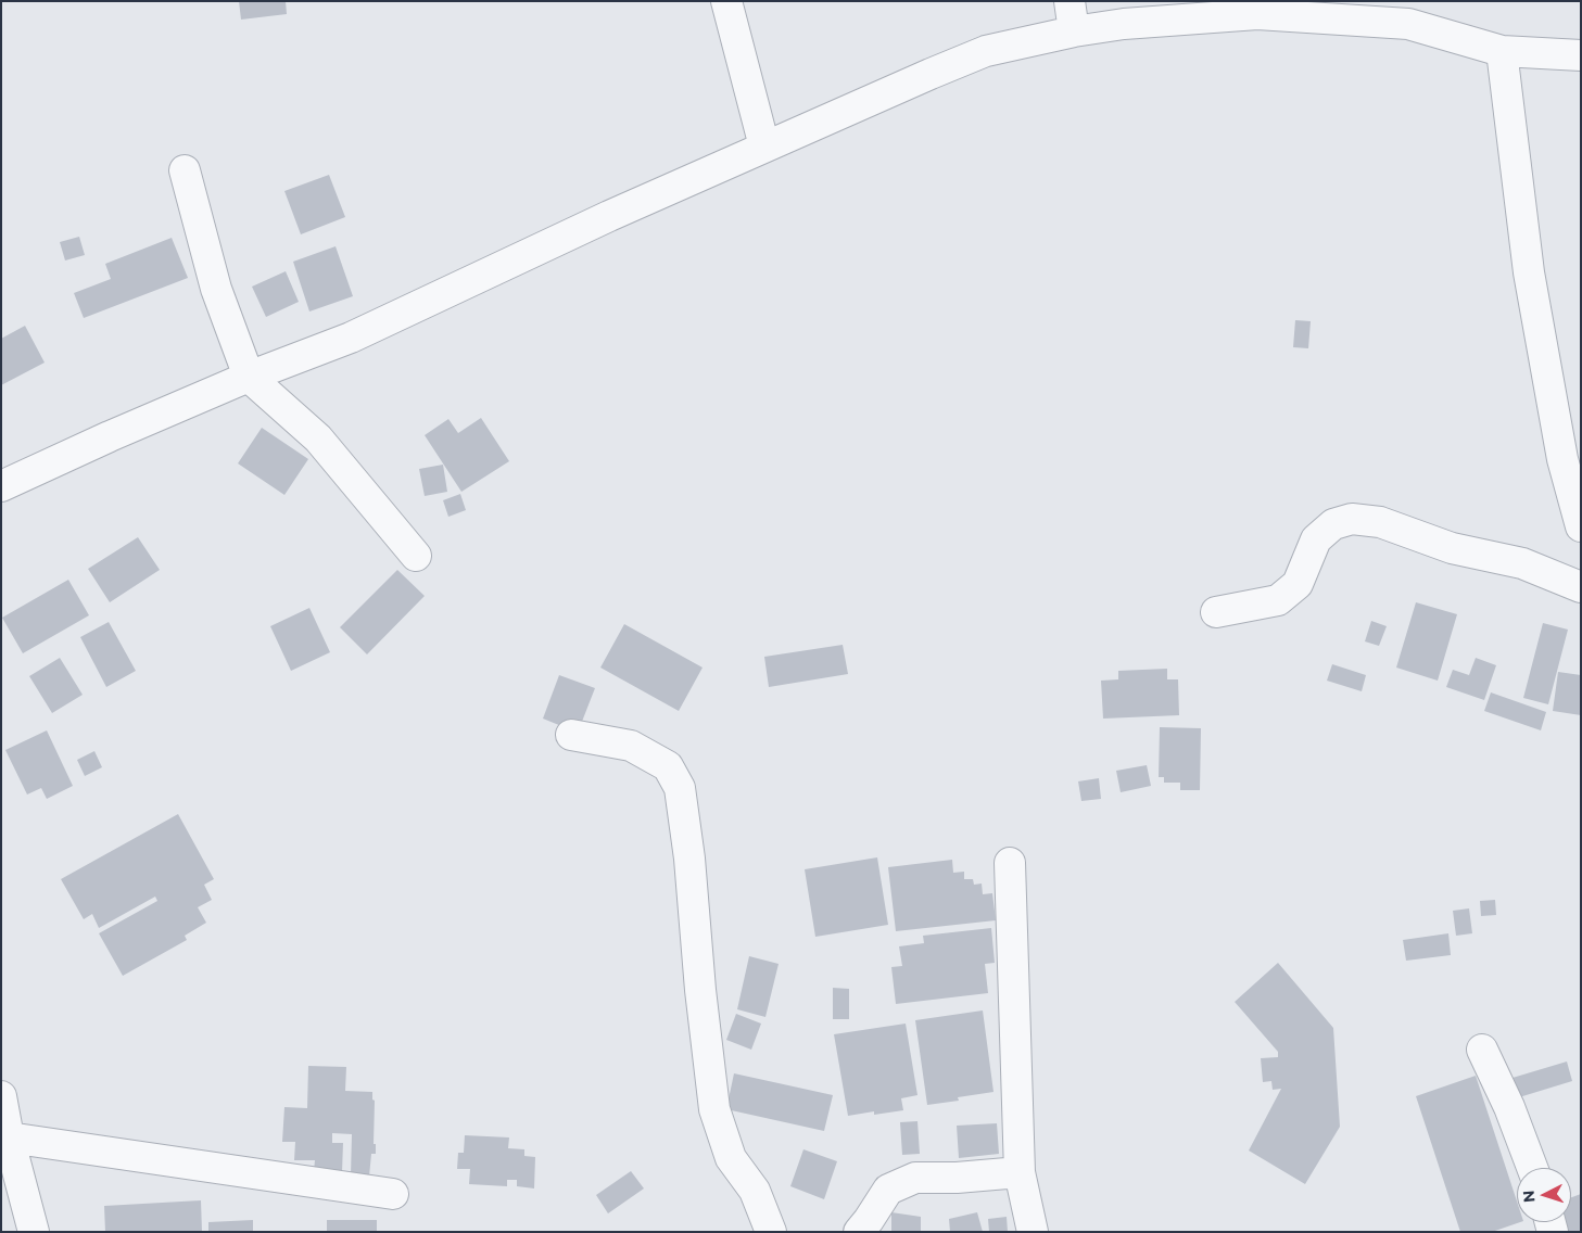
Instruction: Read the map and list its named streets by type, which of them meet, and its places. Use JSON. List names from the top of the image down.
{
  "north": "left"
}
